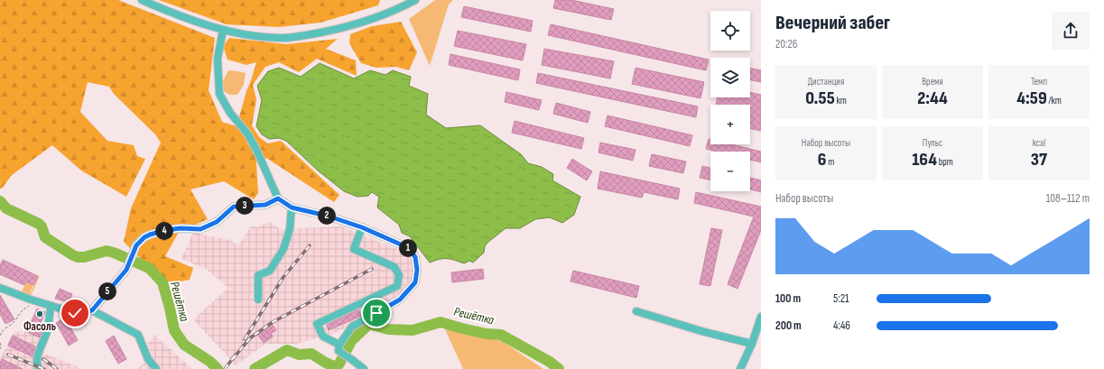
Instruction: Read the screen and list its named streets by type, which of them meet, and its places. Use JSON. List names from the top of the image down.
{
  "water": ["Решётка"],
  "places": ["Фасоль"],
  "page": {
    "heading": ["Вечерний забег", "20:26"],
    "map_buttons": ["+", "−"],
    "stats": [
      ["Дистанция", "0.55 km"],
      ["Время", "2:44"],
      ["Темп", "4:59 /km"],
      ["Набор высоты", "6 m"],
      ["Пульс", "164 bpm"],
      ["kcal", "37"]
    ],
    "chart": ["Набор высоты", "108–112 m"],
    "pins": [
      "3",
      "2",
      "4",
      "1",
      "5"
    ],
    "list": [
      {
        "name": "100 m",
        "note": "5:21"
      },
      {
        "name": "200 m",
        "note": "4:46"
      }
    ]
  }
}
